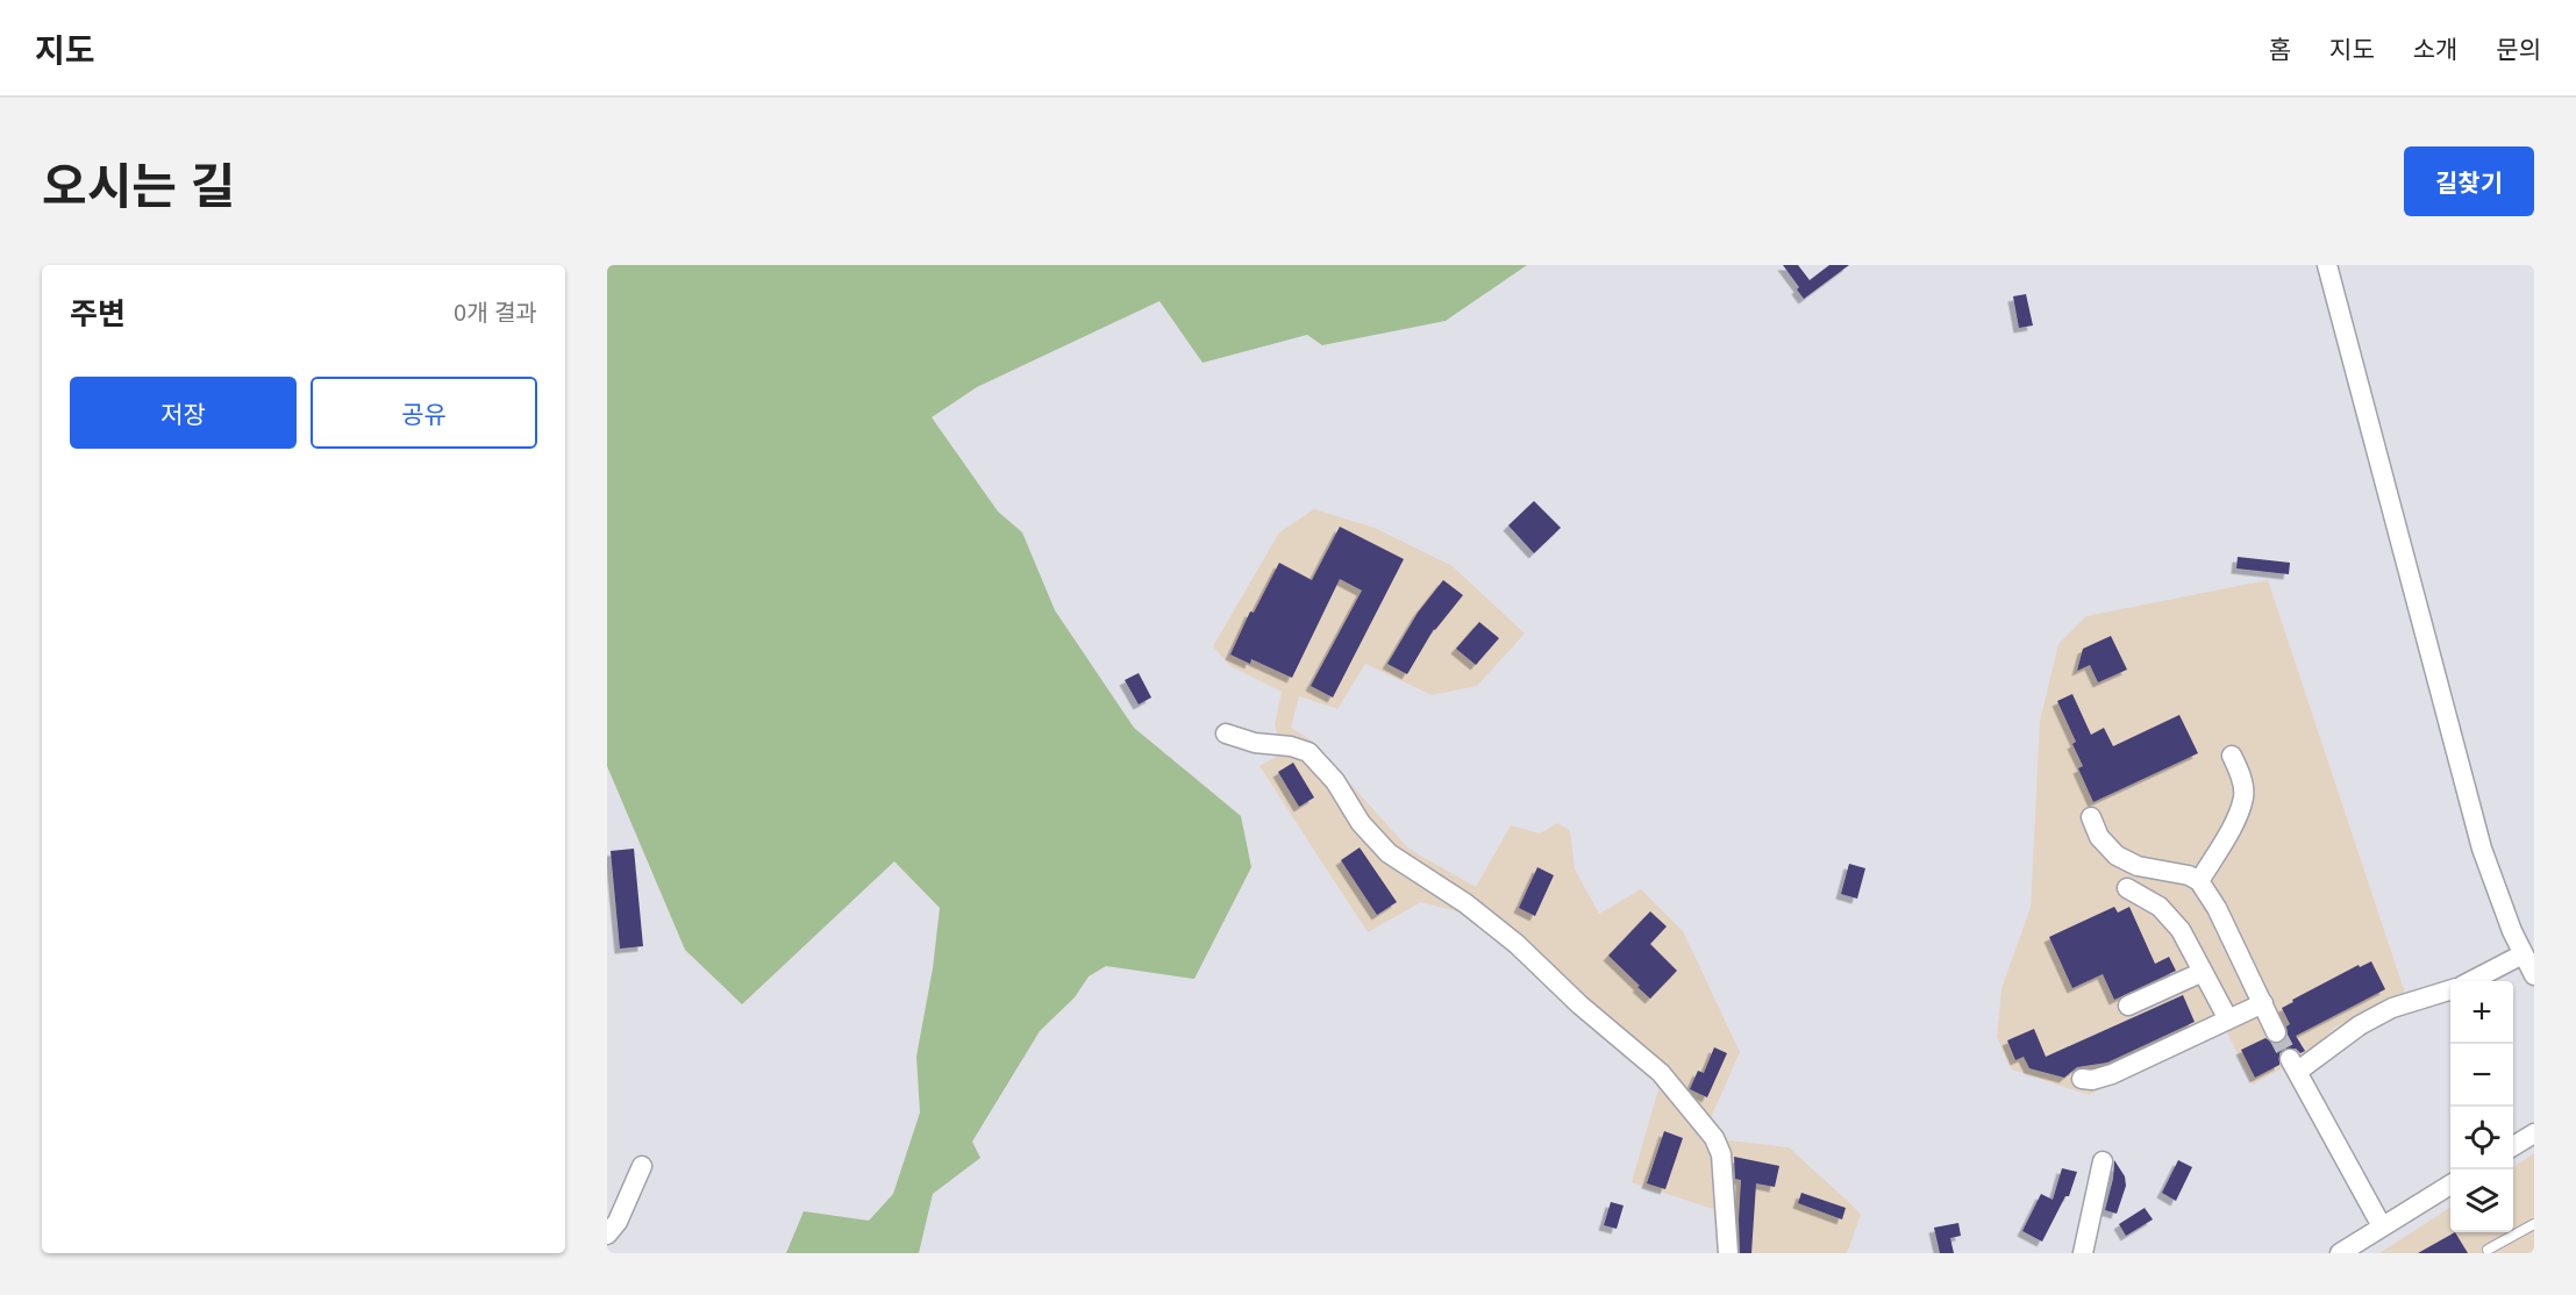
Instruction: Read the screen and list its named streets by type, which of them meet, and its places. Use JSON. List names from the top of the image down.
{
  "page": {
    "header": "지도",
    "nav": [
      "홈",
      "지도",
      "소개",
      "문의"
    ],
    "title": "오시는 길",
    "buttons": [
      "길찾기",
      ["저장", "공유"]
    ],
    "heading": ["주변", "0개 결과"],
    "map_buttons": ["+", "−"]
  }
}
